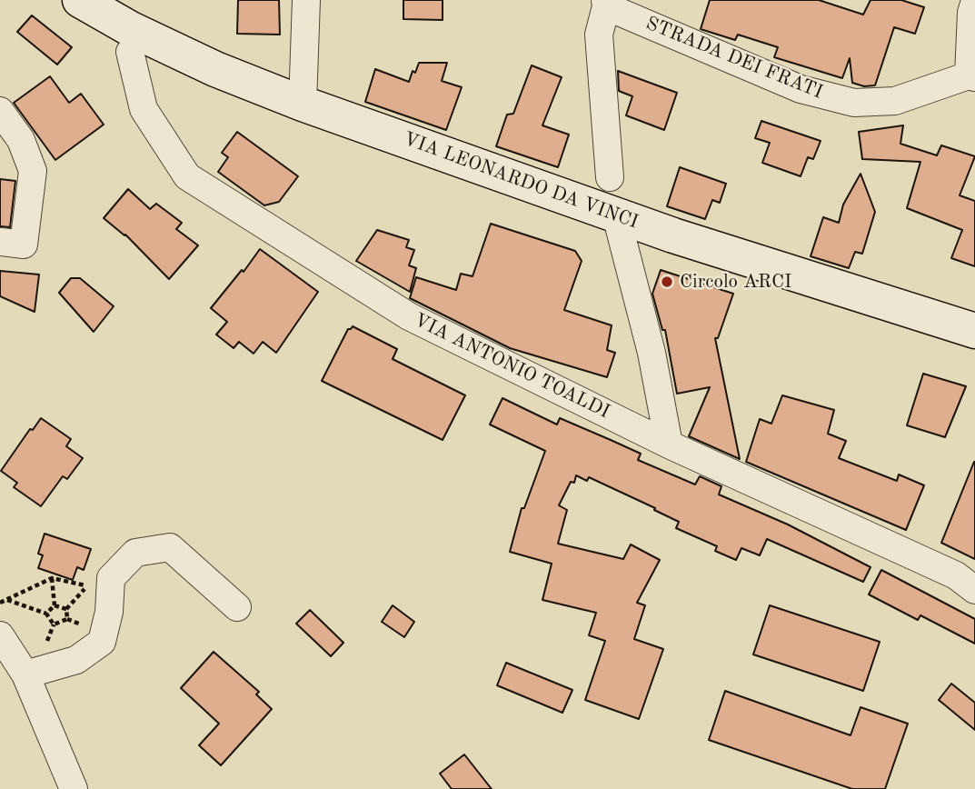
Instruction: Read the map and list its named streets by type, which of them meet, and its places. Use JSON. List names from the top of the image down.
{
  "streets": {
    "street": ["STRADA DEI FRATI", "VIA LEONARDO DA VINCI", "VIA ANTONIO TOALDI"]
  },
  "places": ["Circolo ARCI"]
}
